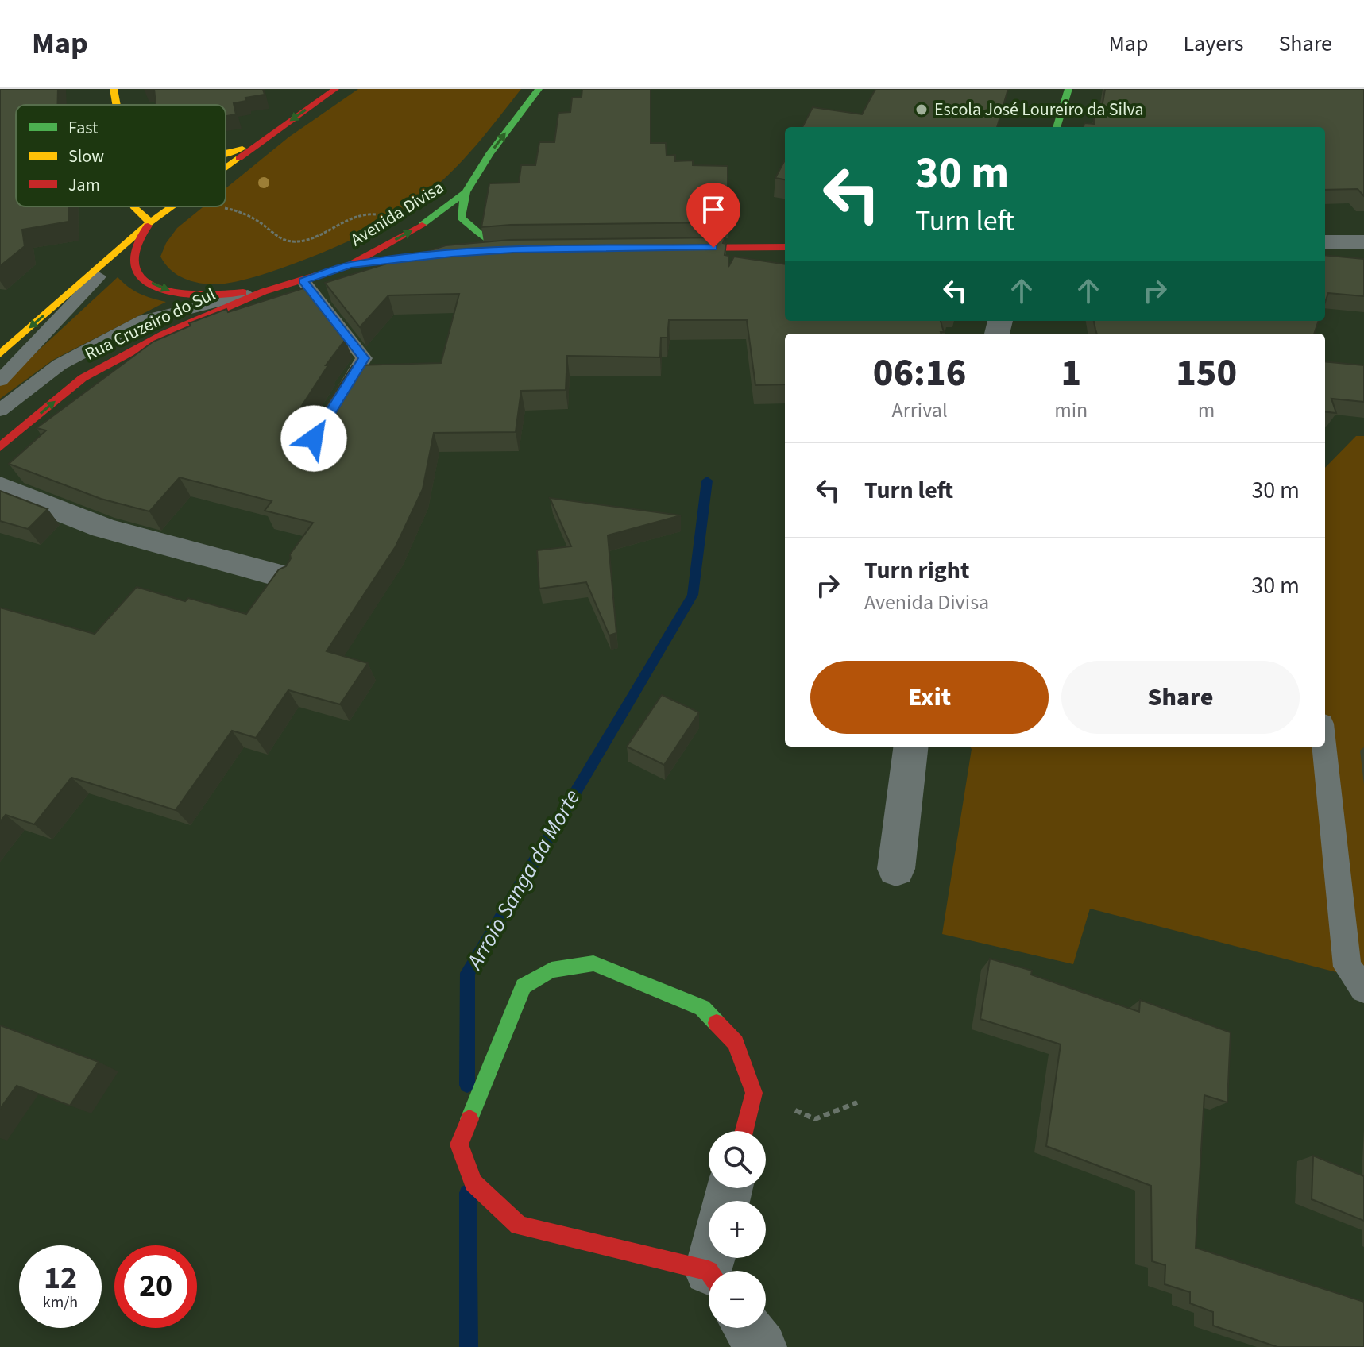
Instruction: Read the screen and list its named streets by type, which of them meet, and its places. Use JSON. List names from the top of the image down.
{
  "streets": {
    "main road": ["Avenida Divisa", "Rua Cruzeiro do Sul"]
  },
  "crossings": [
    ["Avenida Divisa", "Rua Cruzeiro do Sul"]
  ],
  "one_way": ["Avenida Divisa"],
  "water": ["Arroio Sanga da Morte"],
  "places": ["Escola José Loureiro da Silva"],
  "legend": ["Fast", "Slow", "Jam"],
  "page": {
    "header": "Map",
    "nav": ["Map", "Layers", "Share"],
    "turn": ["30 m", "Turn left"],
    "eta": [
      "06:16",
      "Arrival",
      "1",
      "min",
      "150",
      "m"
    ],
    "list": [
      {
        "name": "Turn left",
        "value": "30 m"
      },
      {
        "name": "Turn right",
        "note": "Avenida Divisa",
        "value": "30 m"
      }
    ],
    "buttons": ["Exit", "Share"],
    "map_buttons": ["+", "−"],
    "speed": "12 km/h",
    "limit": "20"
  }
}
